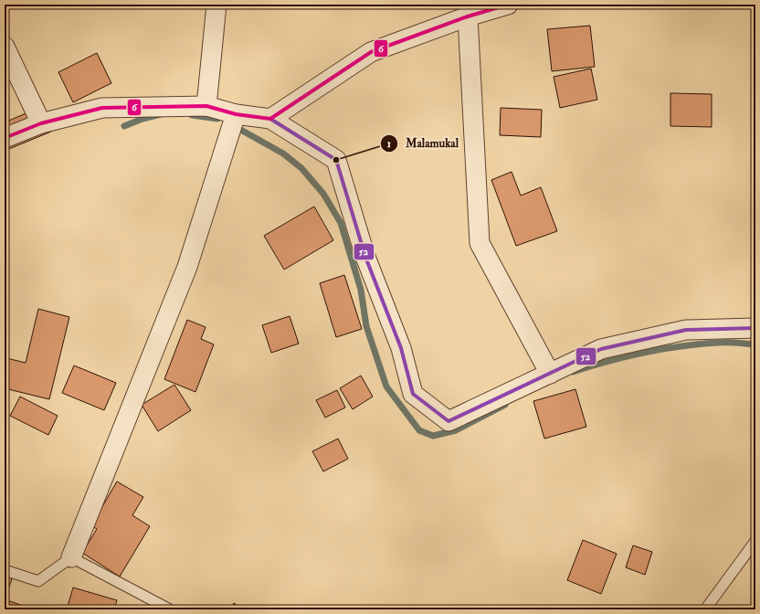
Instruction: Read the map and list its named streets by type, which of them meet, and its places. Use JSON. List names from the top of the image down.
{
  "places": ["Malamukal"],
  "lines": ["transit line 6", "transit line 52"]
}
